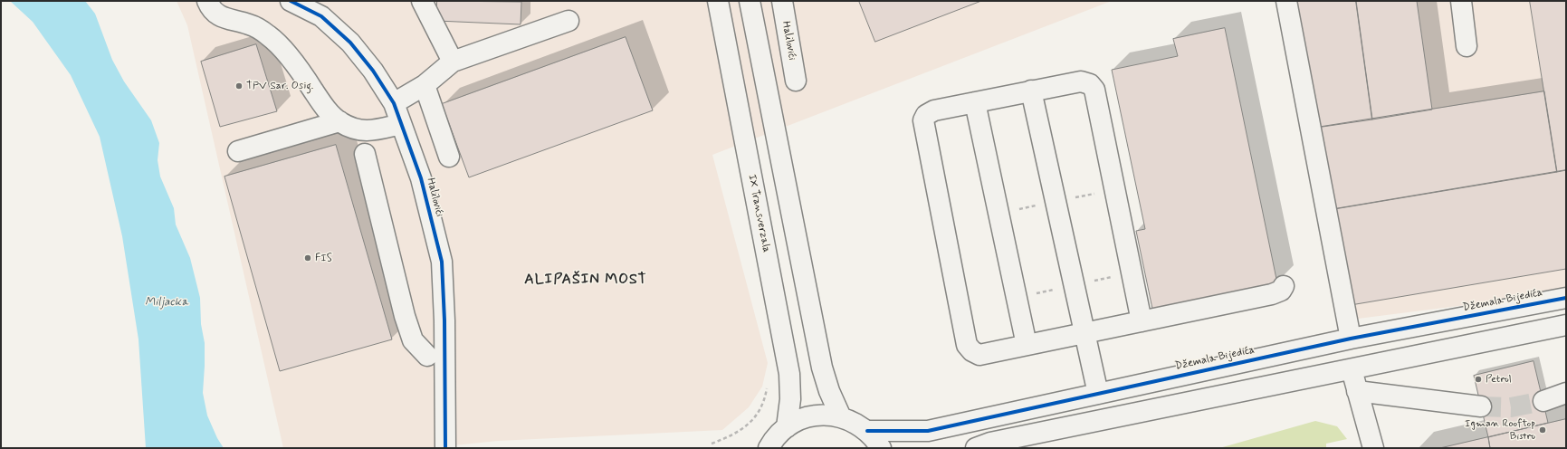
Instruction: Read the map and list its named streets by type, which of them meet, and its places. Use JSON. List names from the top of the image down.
{
  "streets": {
    "street": ["Halilovići", "IX Transverzala", "Džemala Bijedića"]
  },
  "districts": ["ALIPAŠIN MOST"],
  "water": ["Miljacka"],
  "places": [
    "TPV Sar. Osig.",
    "FIS",
    "Petrol",
    "Igman Rooftop Bistro"
  ]
}
